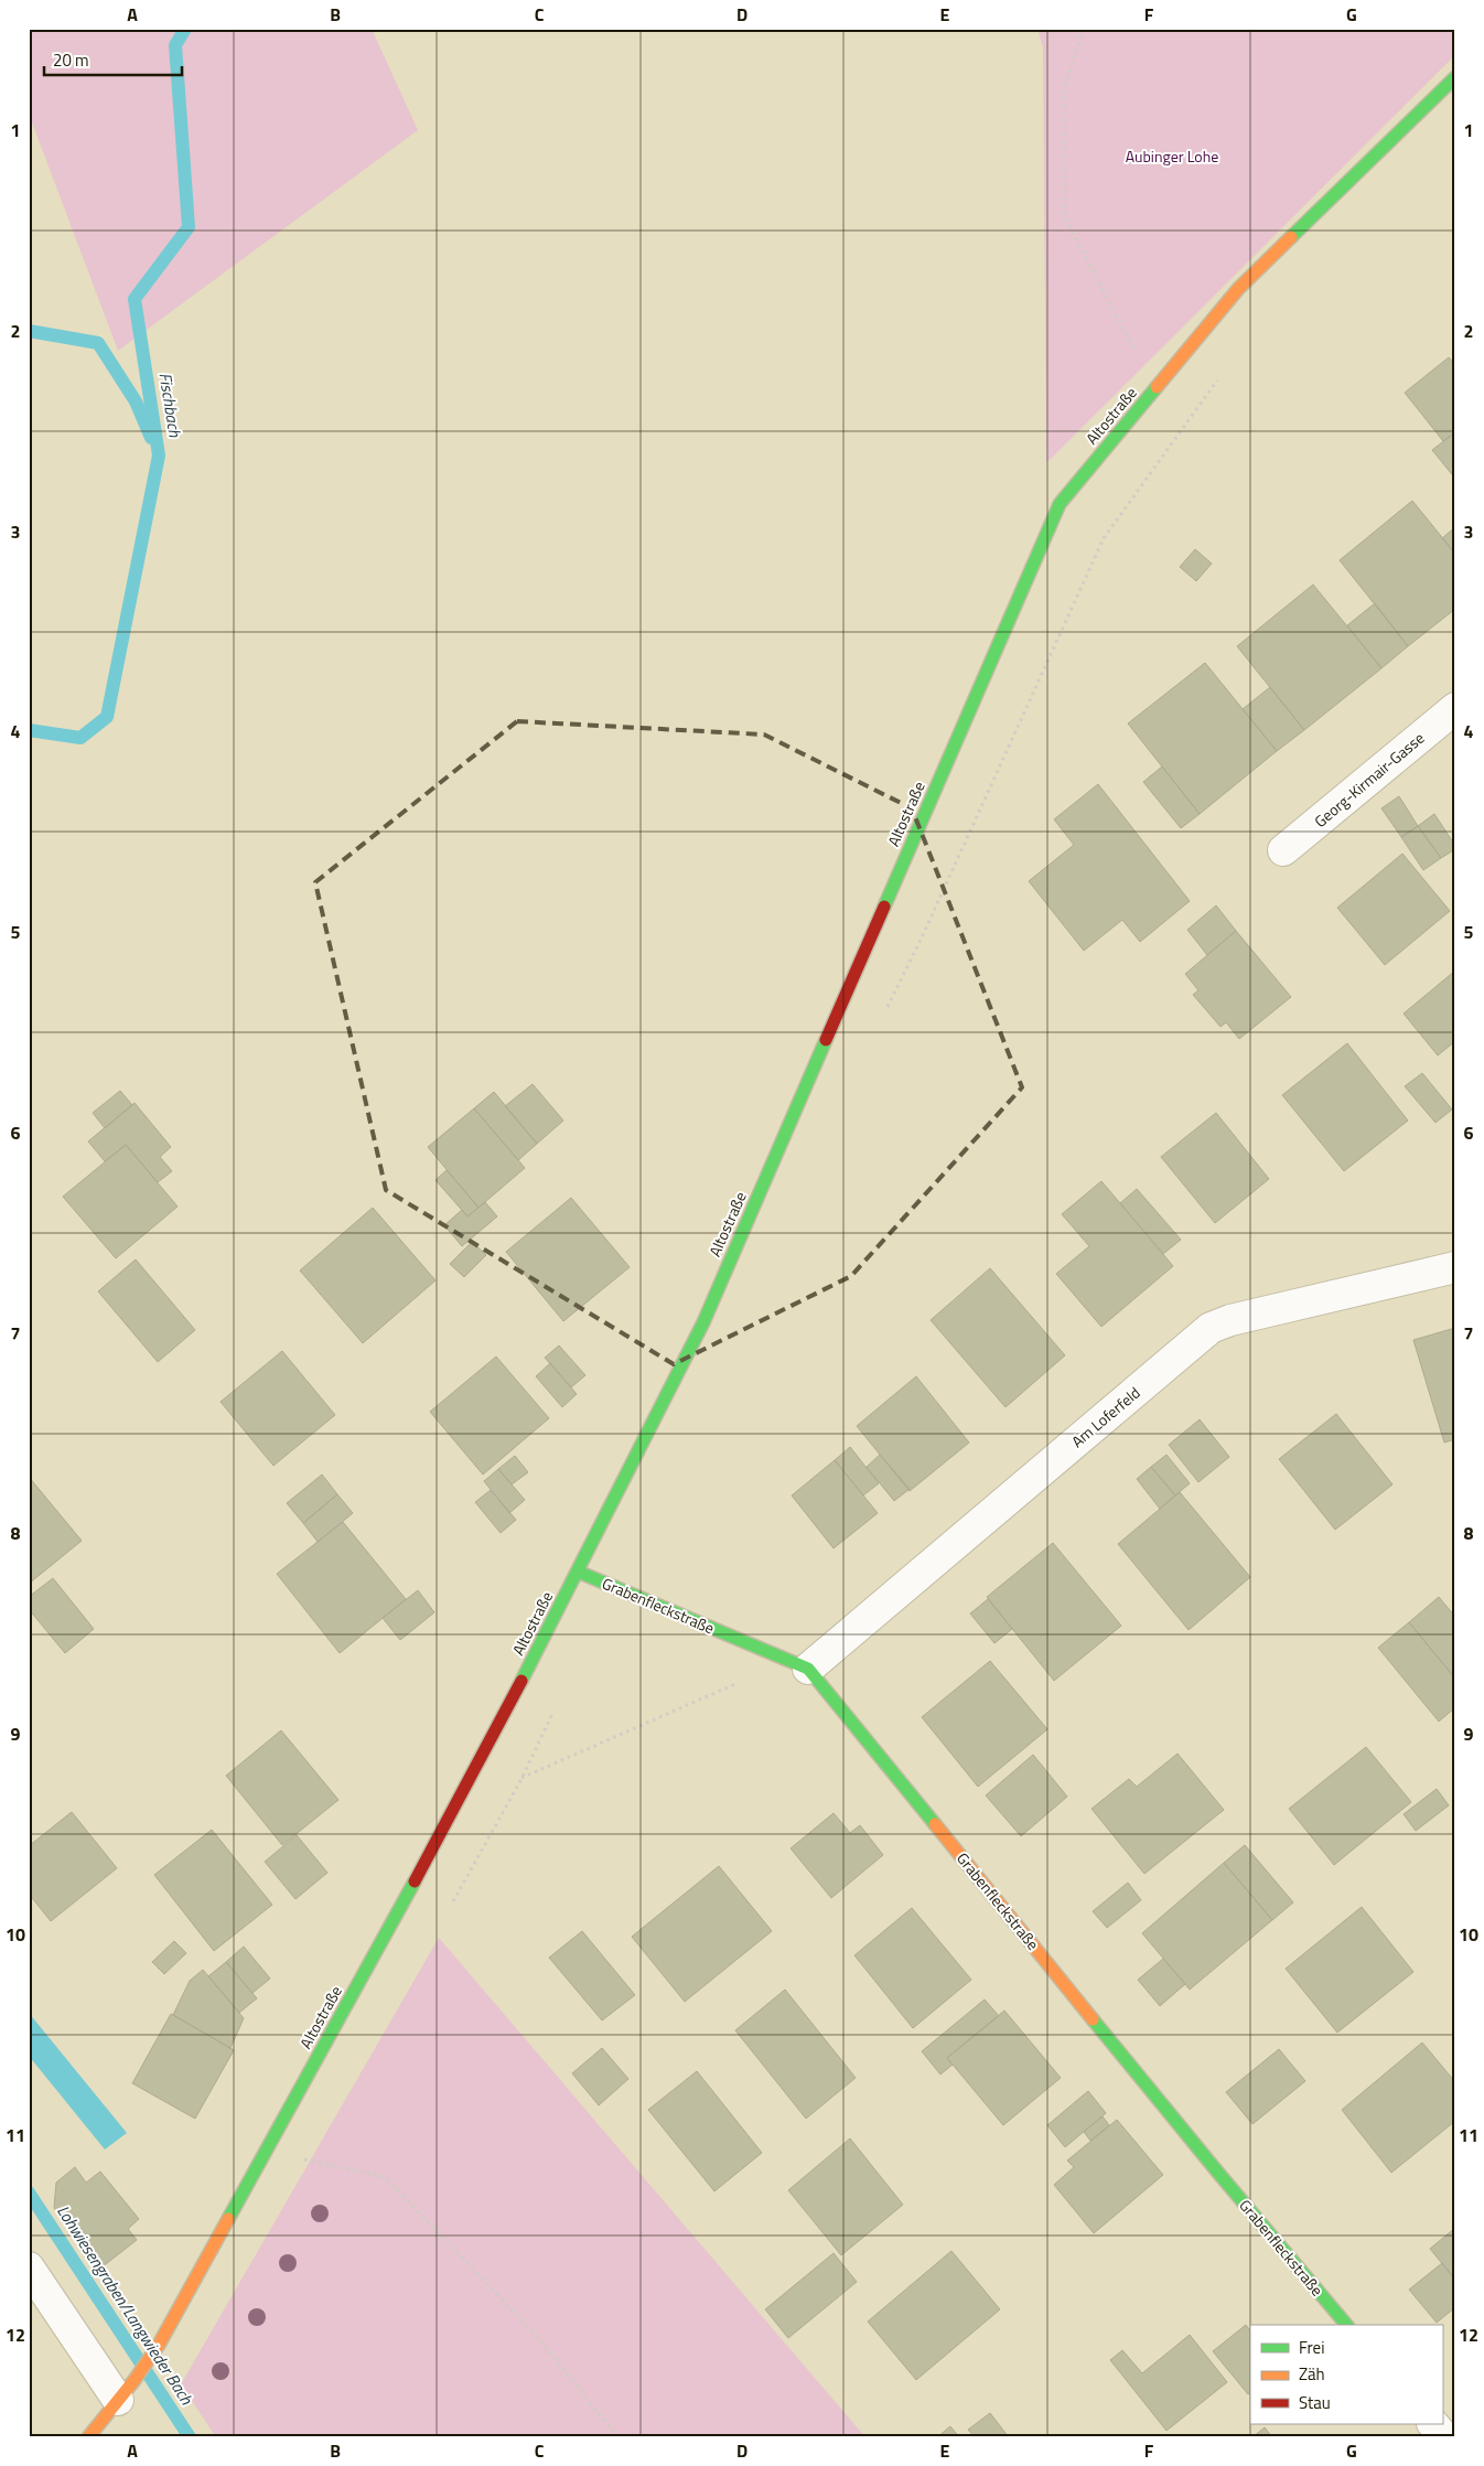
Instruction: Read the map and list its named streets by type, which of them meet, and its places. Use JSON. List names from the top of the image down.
{
  "streets": {
    "main road": ["Altostraße", "Grabenfleckstraße"],
    "street": ["Georg-Kirmair-Gasse", "Am Loferfeld"]
  },
  "crossings": [
    ["Altostraße", "Grabenfleckstraße"],
    ["Am Loferfeld", "Grabenfleckstraße"]
  ],
  "water": ["Fischbach", "Lohwiesengraben/Langwieder Bach"],
  "parks": ["Aubinger Lohe"],
  "legend": ["Frei", "Zäh", "Stau"],
  "scale_bar": "20 m",
  "grid": {
    "columns": [
      "A",
      "B",
      "C",
      "D",
      "E",
      "F",
      "G"
    ],
    "rows": [
      "1",
      "2",
      "3",
      "4",
      "5",
      "6",
      "7",
      "8",
      "9",
      "10",
      "11",
      "12"
    ]
  }
}
